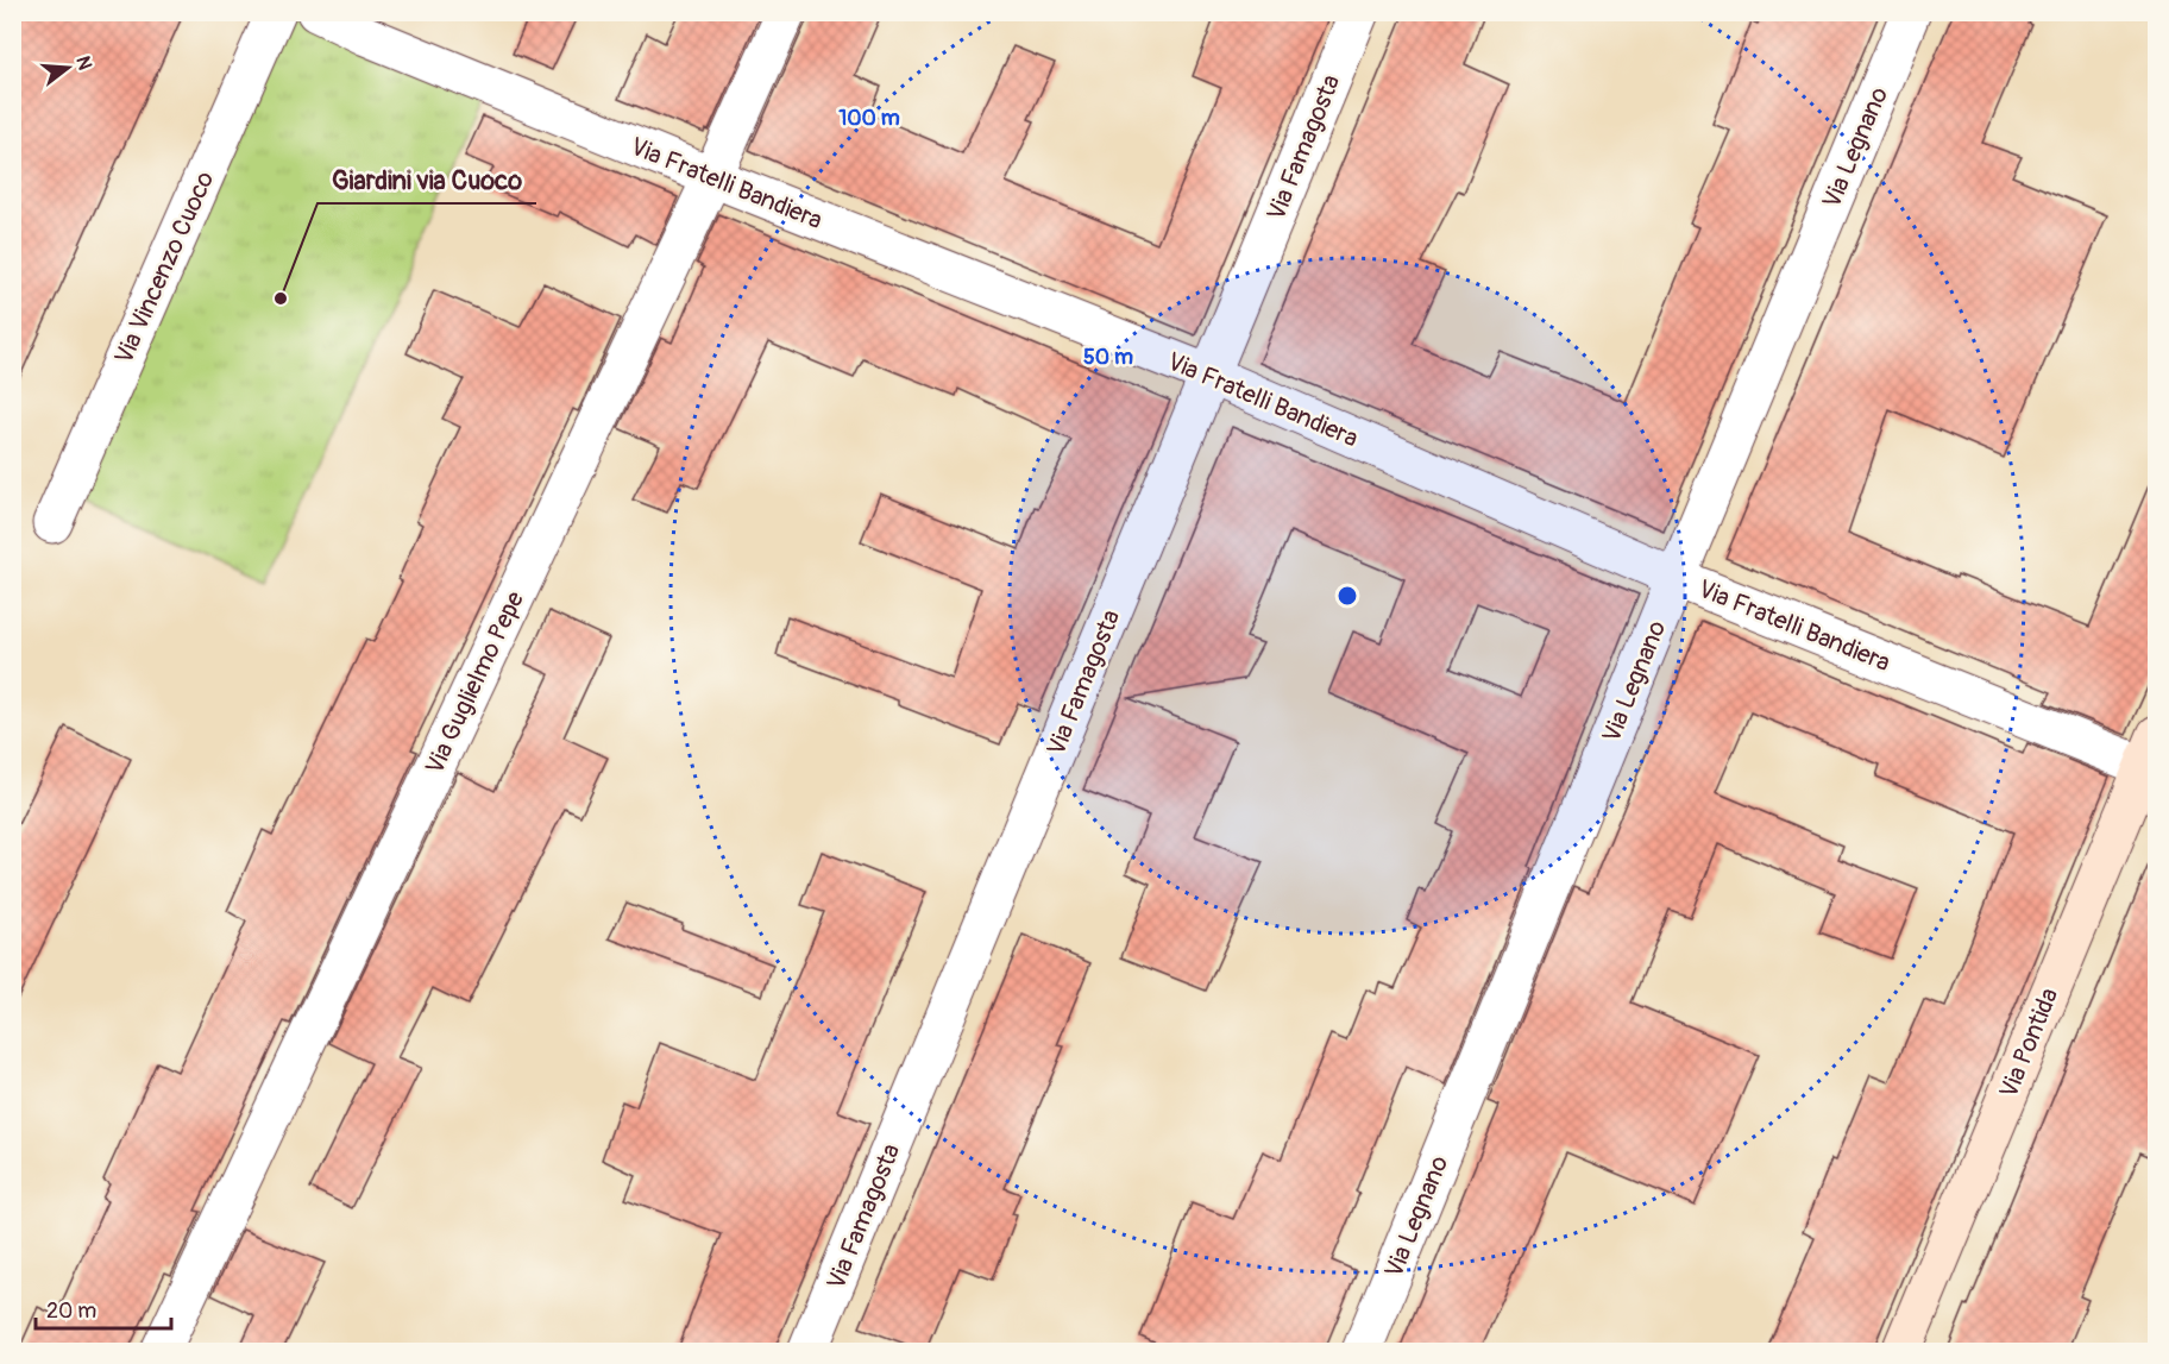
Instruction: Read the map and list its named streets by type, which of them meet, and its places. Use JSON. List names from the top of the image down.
{
  "streets": {
    "street": [
      "Via Famagosta",
      "Via Legnano",
      "Via Fratelli Bandiera",
      "Via Vincenzo Cuoco",
      "Via Guglielmo Pepe",
      "Via Pontida"
    ]
  },
  "crossings": [
    ["Via Famagosta", "Via Fratelli Bandiera"],
    ["Via Legnano", "Via Fratelli Bandiera"],
    ["Via Fratelli Bandiera", "Via Guglielmo Pepe"],
    ["Via Fratelli Bandiera", "Via Pontida"]
  ],
  "places": ["Giardini via Cuoco"],
  "scale_bar": "20 m",
  "north": "right",
  "rings": ["100 m", "50 m"]
}
